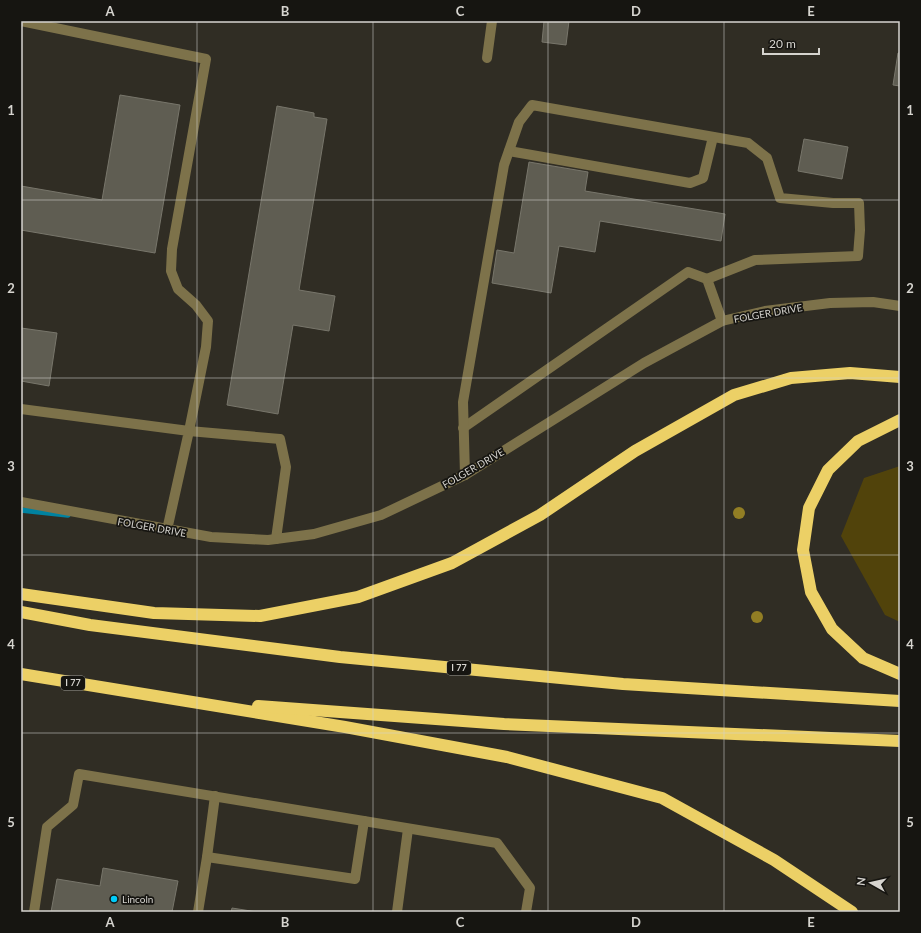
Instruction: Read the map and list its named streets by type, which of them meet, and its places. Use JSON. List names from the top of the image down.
{
  "streets": {
    "highway": ["I 77"],
    "street": ["FOLGER DRIVE"]
  },
  "places": ["Lincoln"],
  "scale_bar": "20 m",
  "north": "left",
  "grid": {
    "columns": [
      "A",
      "B",
      "C",
      "D",
      "E"
    ],
    "rows": [
      "1",
      "2",
      "3",
      "4",
      "5"
    ]
  }
}
